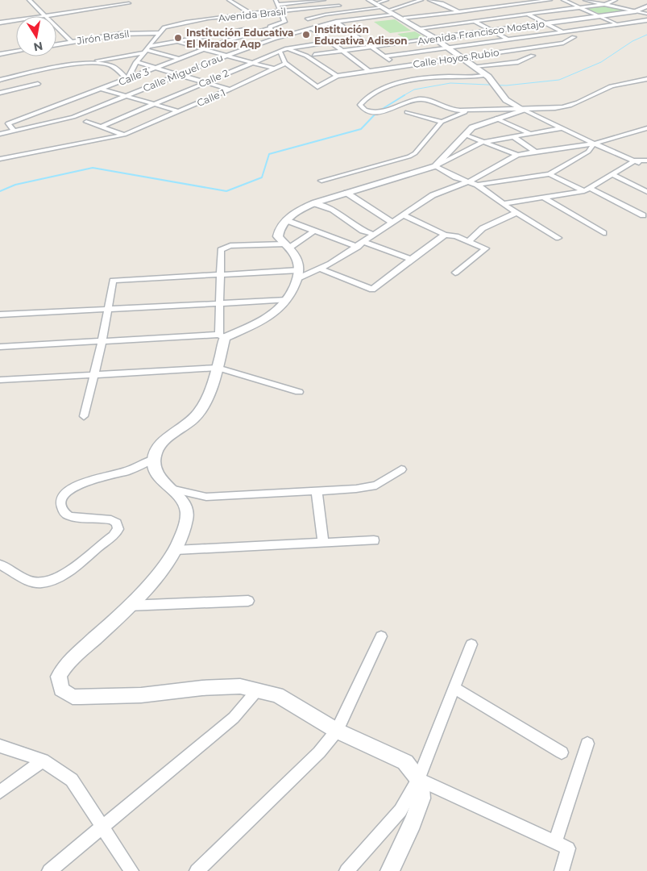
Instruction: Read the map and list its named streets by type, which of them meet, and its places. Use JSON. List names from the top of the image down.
{
  "streets": {
    "street": [
      "Avenida Brasil",
      "Avenida Francisco Mostajo",
      "Jirón Brasil",
      "Calle Hoyos Rubio",
      "Calle Miguel Grau",
      "Calle 3",
      "Calle 2",
      "Calle 1"
    ]
  },
  "crossings": [
    ["Avenida Brasil", "Jirón Brasil"],
    ["Avenida Francisco Mostajo", "Calle Hoyos Rubio"],
    ["Calle Miguel Grau", "Calle 3"]
  ],
  "places": ["Institución Educativa Adisson", "Institución Educativa El Mirador Aqp"],
  "north": "bottom"
}
